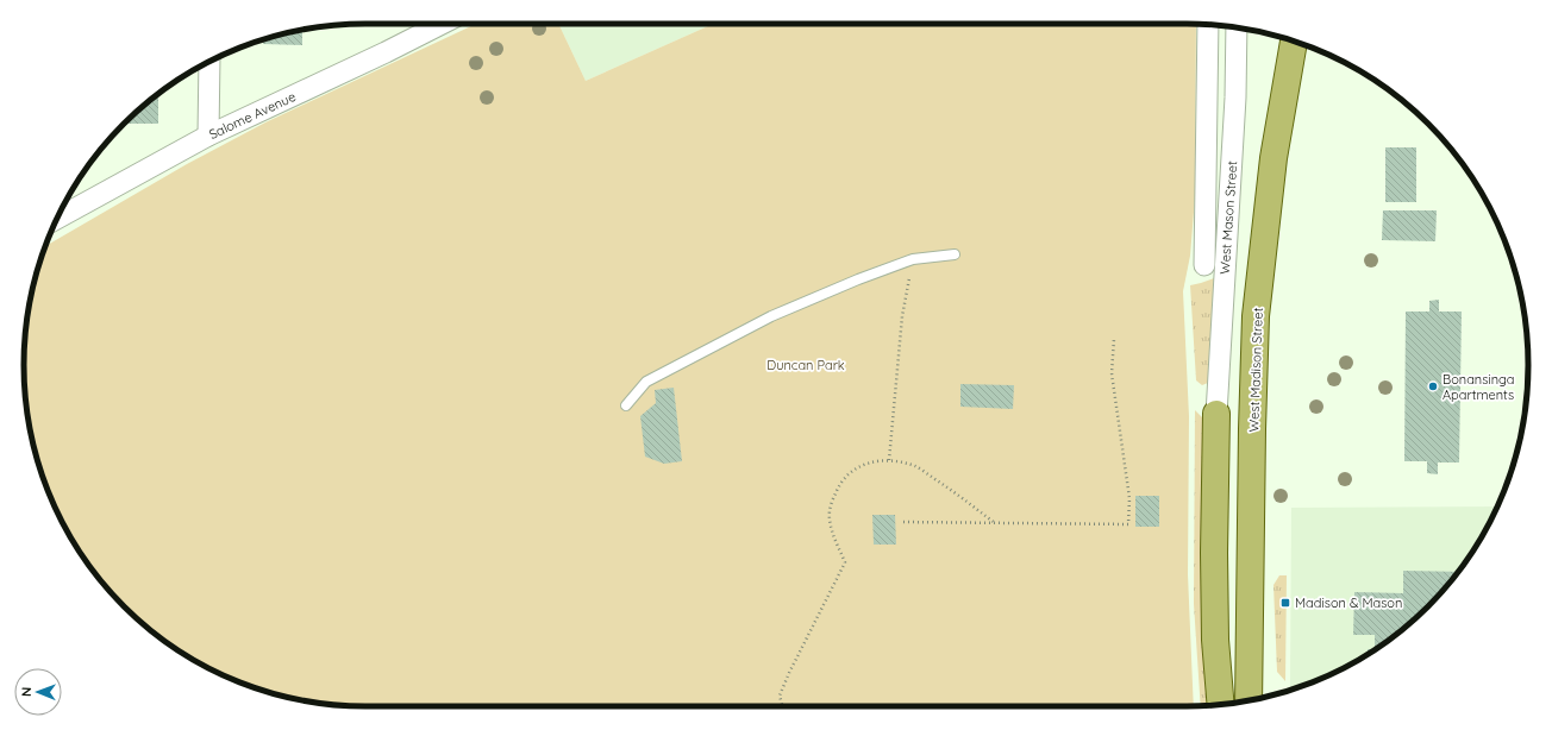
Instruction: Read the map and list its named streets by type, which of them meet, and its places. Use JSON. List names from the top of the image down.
{
  "streets": {
    "main road": ["West Madison Street"],
    "street": ["Salome Avenue", "West Mason Street"]
  },
  "parks": ["Duncan Park"],
  "places": {
    "other": ["Bonansinga Apartments"],
    "transit": ["Madison & Mason"]
  },
  "north": "left"
}
